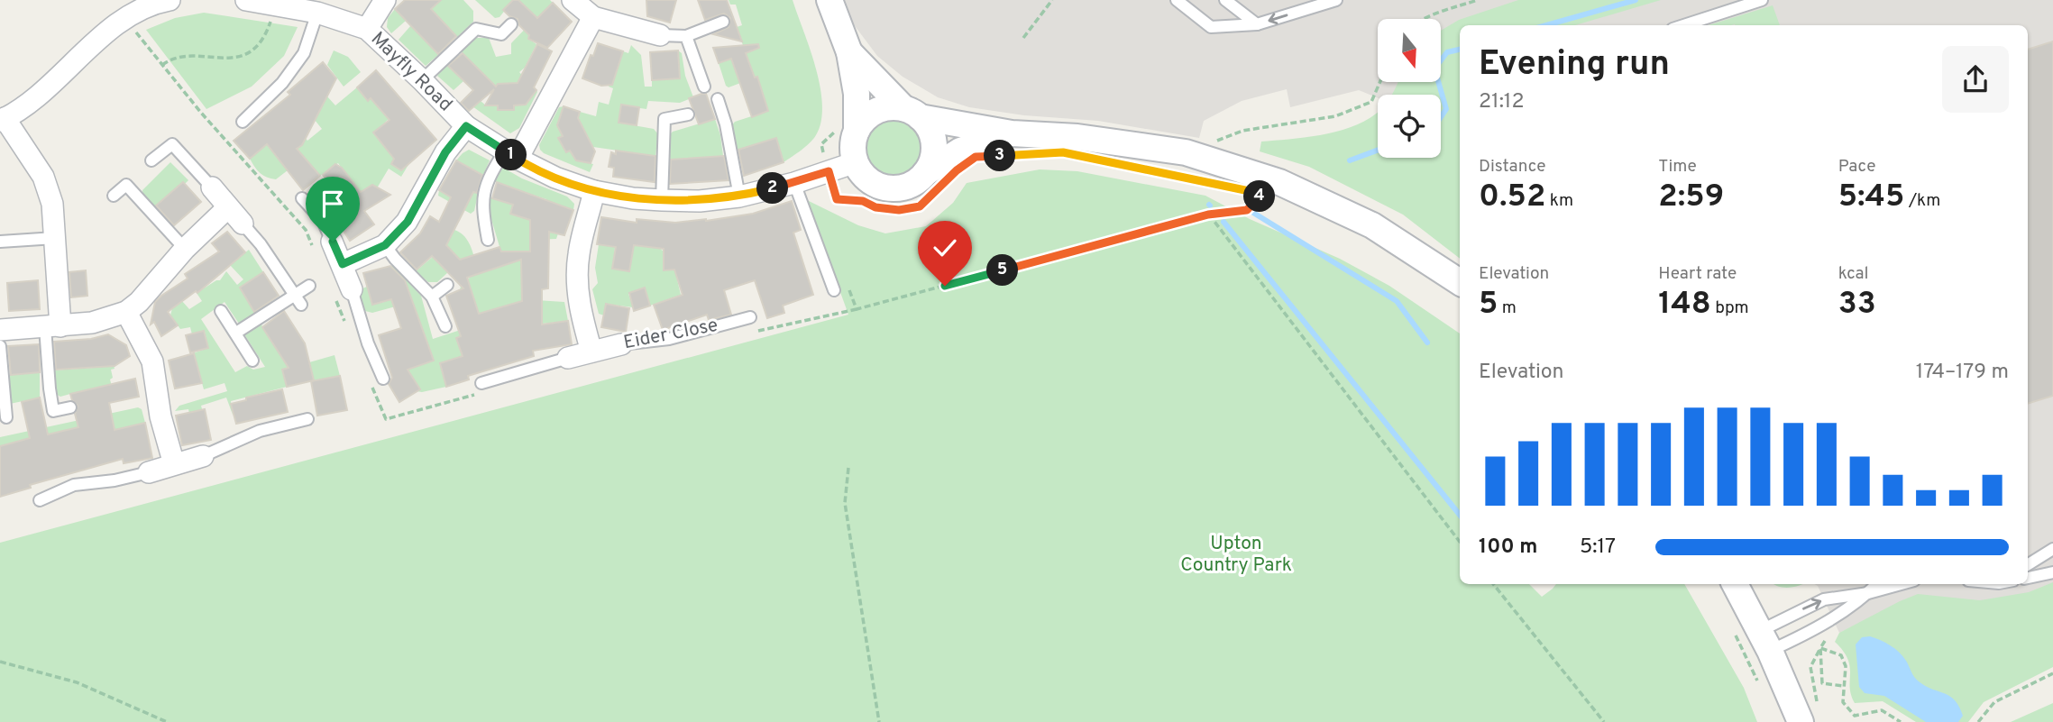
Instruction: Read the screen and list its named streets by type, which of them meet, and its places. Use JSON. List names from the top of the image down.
{
  "streets": {
    "street": ["Mayfly Road", "Eider Close"]
  },
  "parks": ["Upton Country Park"],
  "north": "bottom",
  "page": {
    "heading": ["Evening run", "21:12"],
    "stats": [
      ["Distance", "0.52 km"],
      ["Time", "2:59"],
      ["Pace", "5:45 /km"],
      ["Elevation", "5 m"],
      ["Heart rate", "148 bpm"],
      ["kcal", "33"]
    ],
    "pins": [
      "1",
      "3",
      "2",
      "4",
      "5"
    ],
    "chart": ["Elevation", "174–179 m"],
    "list": [
      {
        "name": "100 m",
        "note": "5:17"
      }
    ]
  }
}
